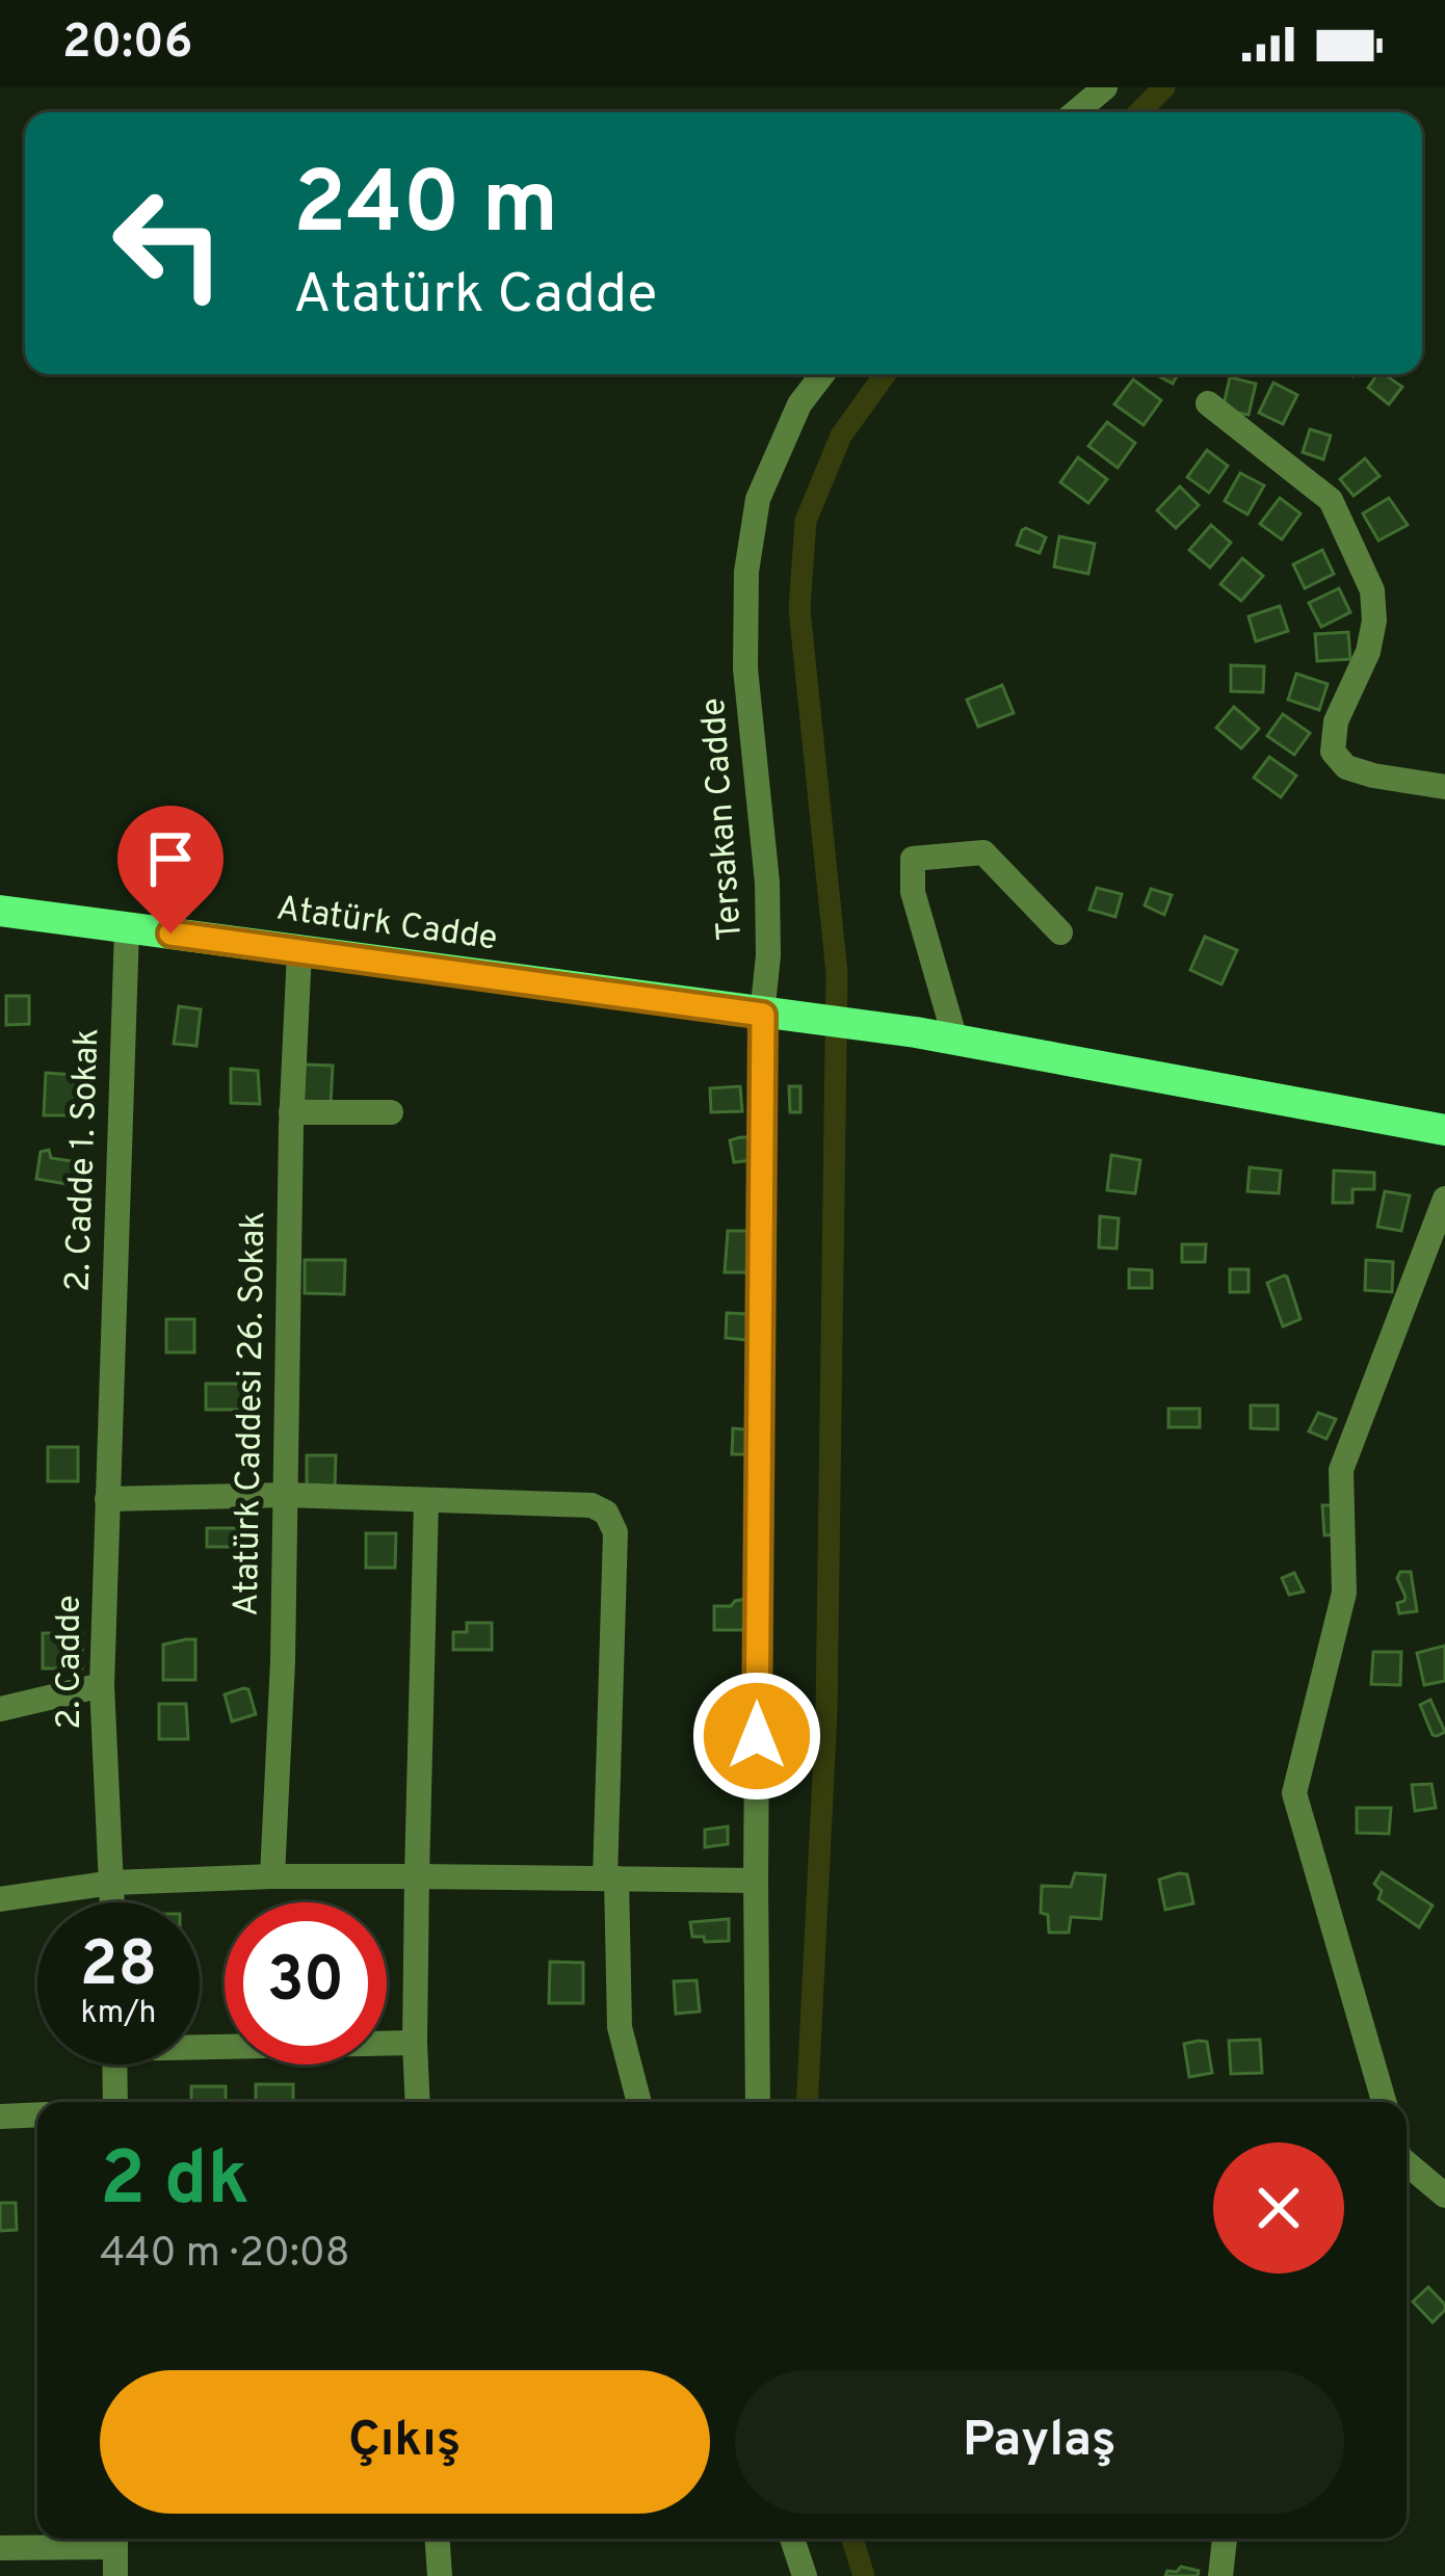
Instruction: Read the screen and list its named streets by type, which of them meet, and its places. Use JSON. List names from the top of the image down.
{
  "streets": {
    "main road": ["Atatürk Cadde"],
    "street": [
      "Tersakan Cadde",
      "2. Cadde 1. Sokak",
      "Atatürk Caddesi 26. Sokak",
      "2. Cadde"
    ]
  },
  "crossings": [
    ["Tersakan Cadde", "Atatürk Cadde"],
    ["Atatürk Cadde", "2. Cadde 1. Sokak"],
    ["Atatürk Cadde", "Atatürk Caddesi 26. Sokak"],
    ["2. Cadde 1. Sokak", "2. Cadde"]
  ],
  "page": {
    "status": "20:06",
    "turn": ["240 m", "Atatürk Cadde"],
    "speed": "28 km/h",
    "limit": "30",
    "heading": ["2 dk", "440 m · 20:08"],
    "buttons": ["Çıkış", "Paylaş"]
  }
}
